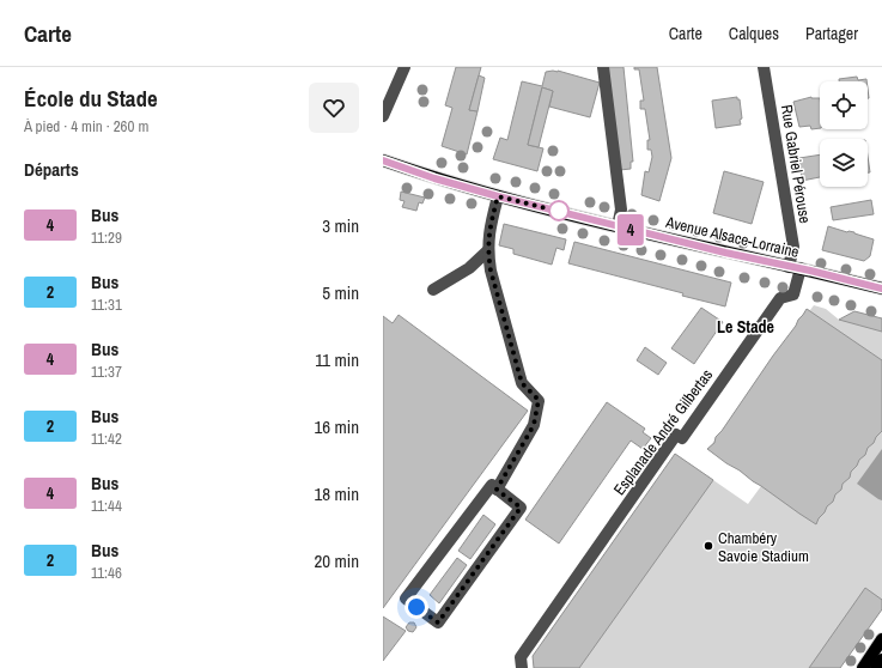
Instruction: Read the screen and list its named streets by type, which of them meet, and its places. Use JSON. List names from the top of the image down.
{
  "streets": {
    "main road": ["Avenue Alsace-Lorraine"],
    "street": ["Rue Gabriel Pérouse", "Esplanade André Gilbertas"]
  },
  "crossings": [
    ["Rue Gabriel Pérouse", "Avenue Alsace-Lorraine"],
    ["Rue Gabriel Pérouse", "Esplanade André Gilbertas"]
  ],
  "districts": ["Le Stade"],
  "places": ["Chambéry Savoie Stadium"],
  "lines": ["bus line 4"],
  "page": {
    "header": "Carte",
    "nav": ["Carte", "Calques", "Partager"],
    "heading": [
      ["École du Stade", "À pied · 4 min · 260 m"],
      "Départs"
    ],
    "on_map": "4",
    "list": [
      {
        "mark": "4",
        "name": "Bus",
        "note": "11:29",
        "value": "3 min"
      },
      {
        "mark": "2",
        "name": "Bus",
        "note": "11:31",
        "value": "5 min"
      },
      {
        "mark": "4",
        "name": "Bus",
        "note": "11:37",
        "value": "11 min"
      },
      {
        "mark": "2",
        "name": "Bus",
        "note": "11:42",
        "value": "16 min"
      },
      {
        "mark": "4",
        "name": "Bus",
        "note": "11:44",
        "value": "18 min"
      },
      {
        "mark": "2",
        "name": "Bus",
        "note": "11:46",
        "value": "20 min"
      }
    ]
  }
}
